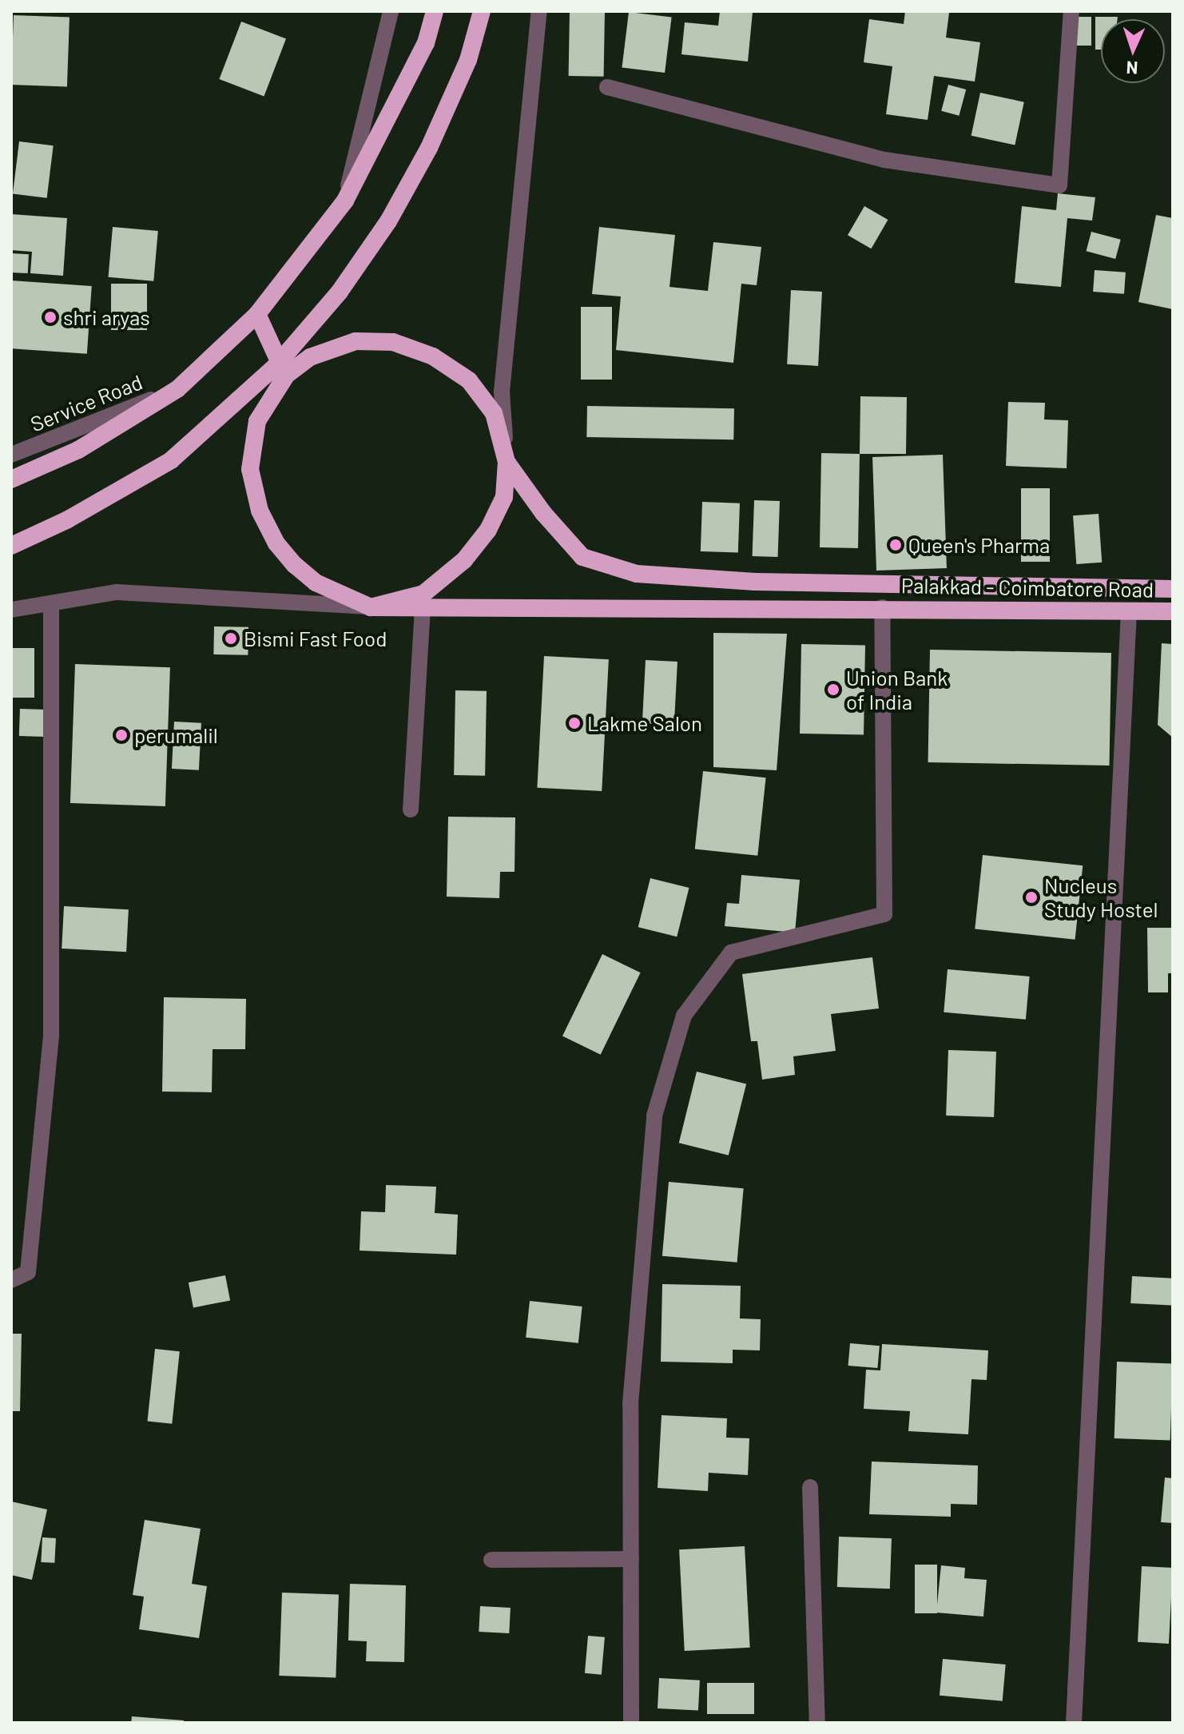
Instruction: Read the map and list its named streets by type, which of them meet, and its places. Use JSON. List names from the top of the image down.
{
  "streets": {
    "highway": ["Palakkad - Coimbatore Road"],
    "street": ["Service Road"]
  },
  "places": [
    "shri aryas",
    "Queen's Pharma",
    "Bismi Fast Food",
    "Union Bank of India",
    "Lakme Salon",
    "perumalil",
    "Nucleus Study Hostel"
  ],
  "north": "bottom"
}
